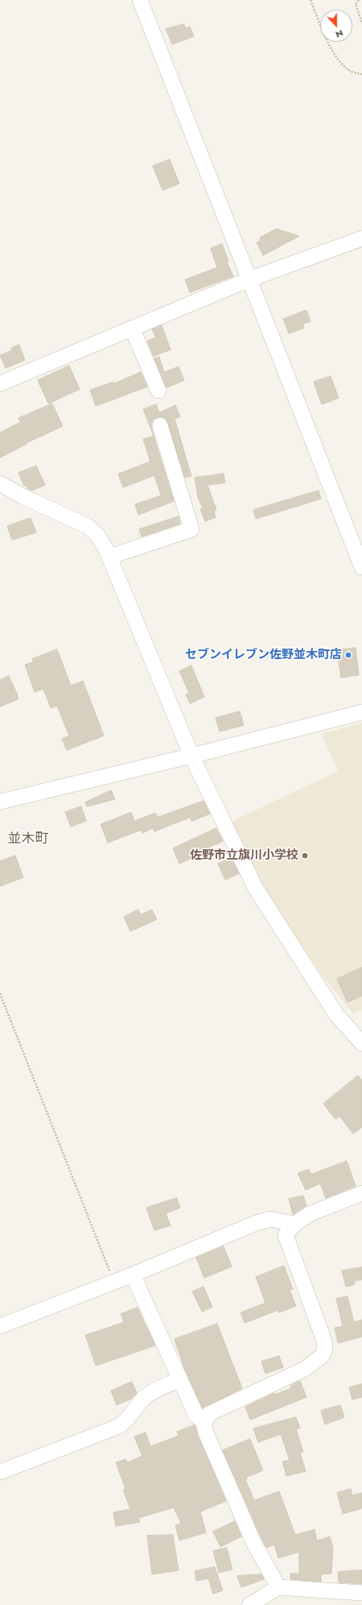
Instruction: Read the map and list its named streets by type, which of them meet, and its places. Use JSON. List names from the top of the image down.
{
  "districts": ["並木町"],
  "places": ["セブンイレブン佐野並木町店", "佐野市立旗川小学校"],
  "north": "bottom"
}
